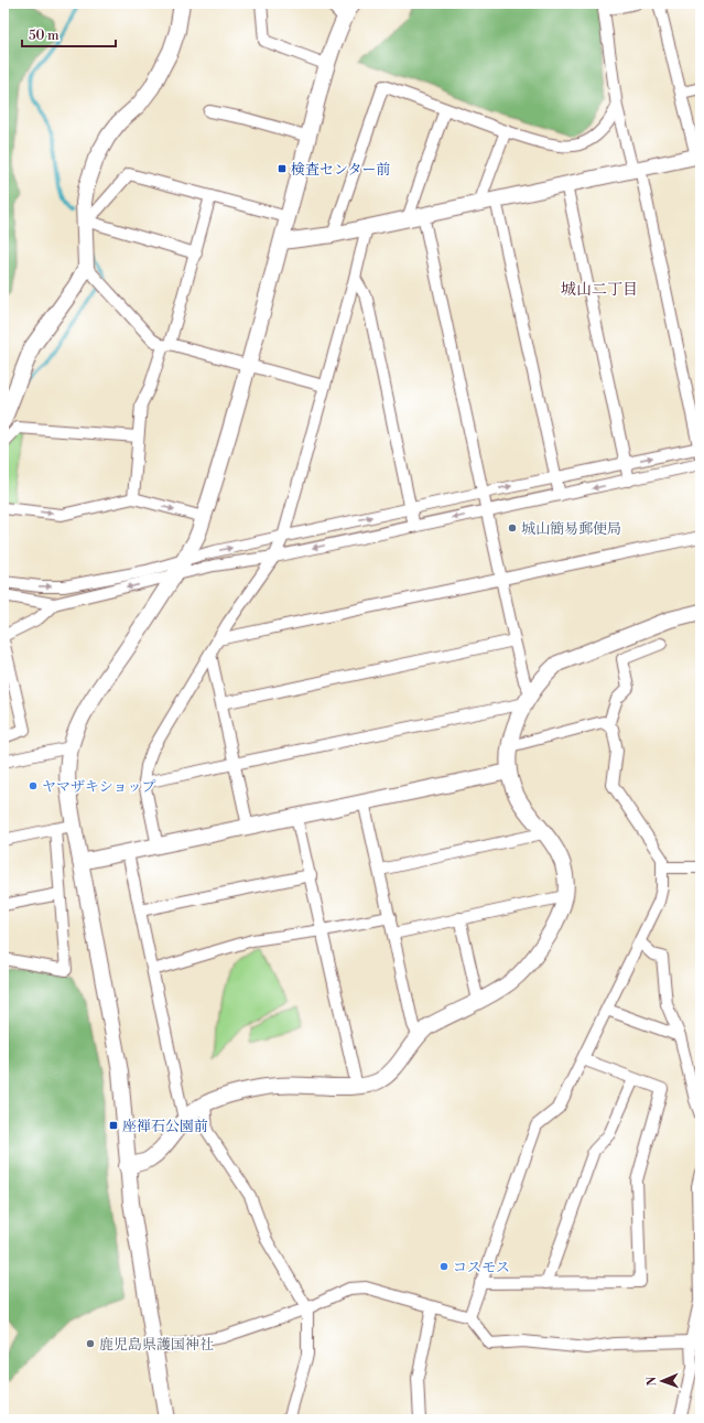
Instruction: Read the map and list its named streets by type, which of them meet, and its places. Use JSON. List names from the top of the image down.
{
  "districts": ["城山二丁目"],
  "places": {
    "transit": ["検査センター前", "座禅石公園前"],
    "other": [
      "城山簡易郵便局",
      "ヤマザキショップ",
      "コスモス",
      "鹿児島県護国神社"
    ]
  },
  "scale_bar": "50 m",
  "north": "left"
}
